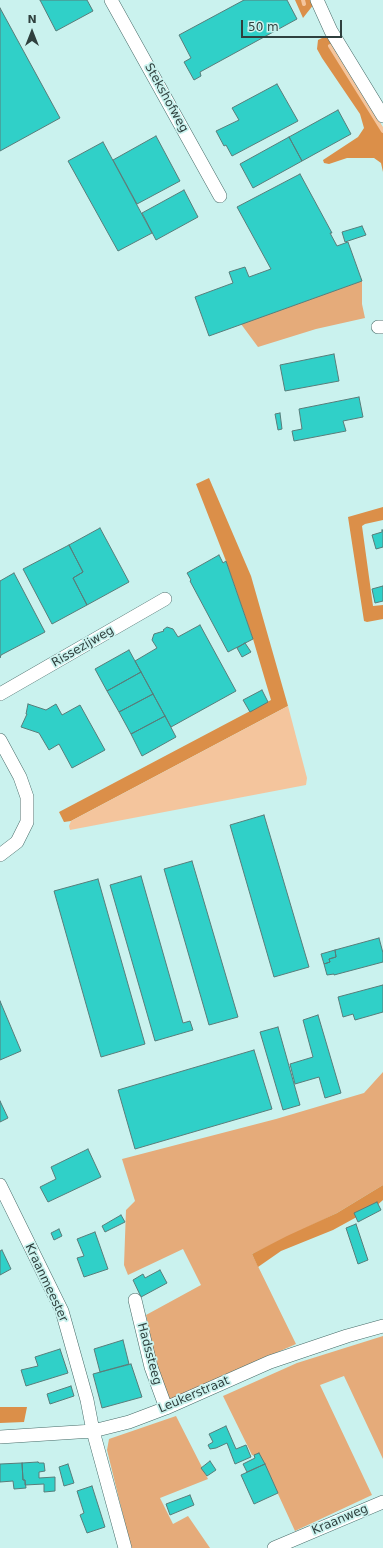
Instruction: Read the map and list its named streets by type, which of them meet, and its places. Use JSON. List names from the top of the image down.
{
  "streets": {
    "street": [
      "Stekshofweg",
      "Rissezijweg",
      "Kraanmeester",
      "Hadssteeg",
      "Leukerstraat",
      "Kraanweg"
    ]
  },
  "crossings": [
    ["Kraanmeester", "Leukerstraat"],
    ["Hadssteeg", "Leukerstraat"]
  ],
  "scale_bar": "50 m",
  "north": "top"
}
